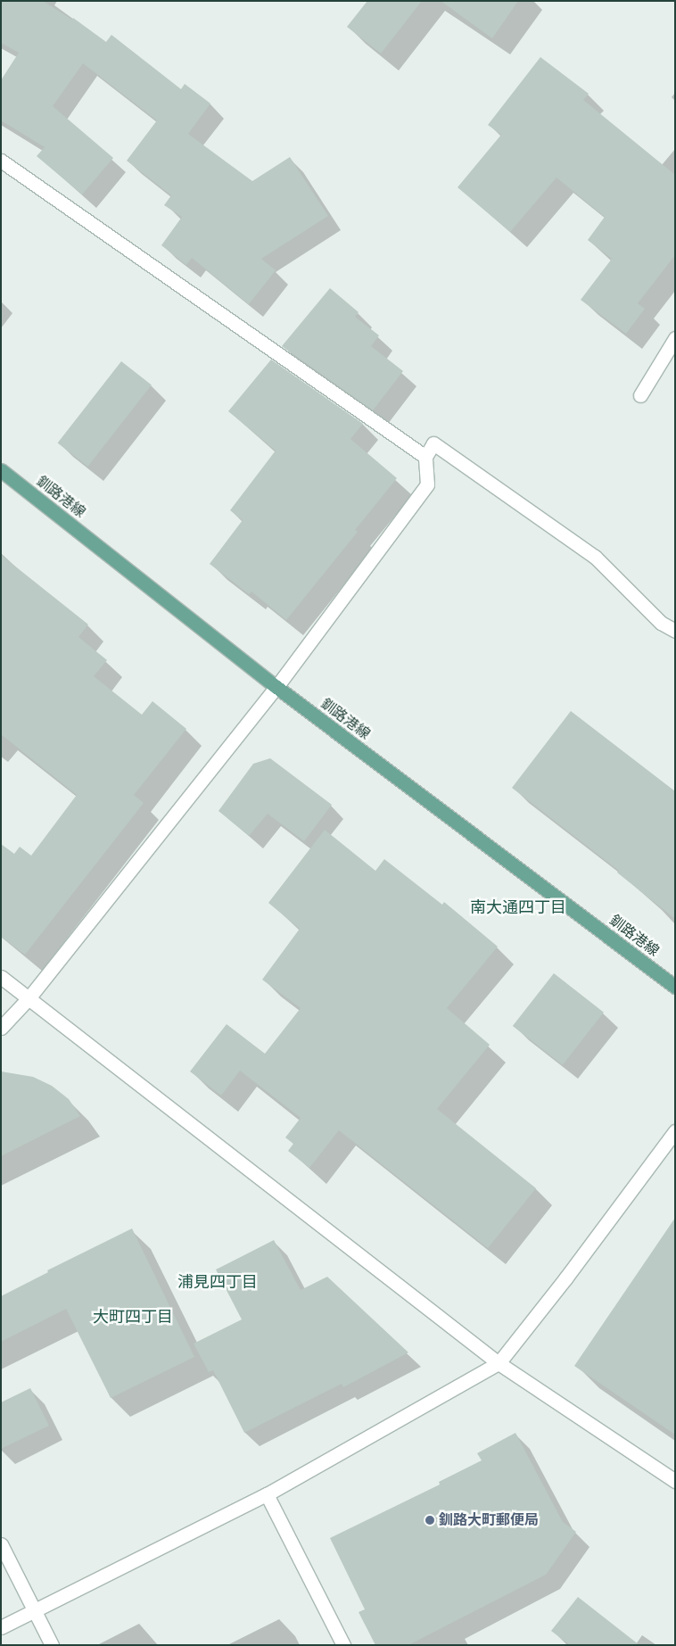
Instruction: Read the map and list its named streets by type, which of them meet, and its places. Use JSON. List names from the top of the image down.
{
  "streets": {
    "main road": ["釧路港線"]
  },
  "districts": ["南大通四丁目", "浦見四丁目", "大町四丁目"],
  "places": ["釧路大町郵便局"]
}
